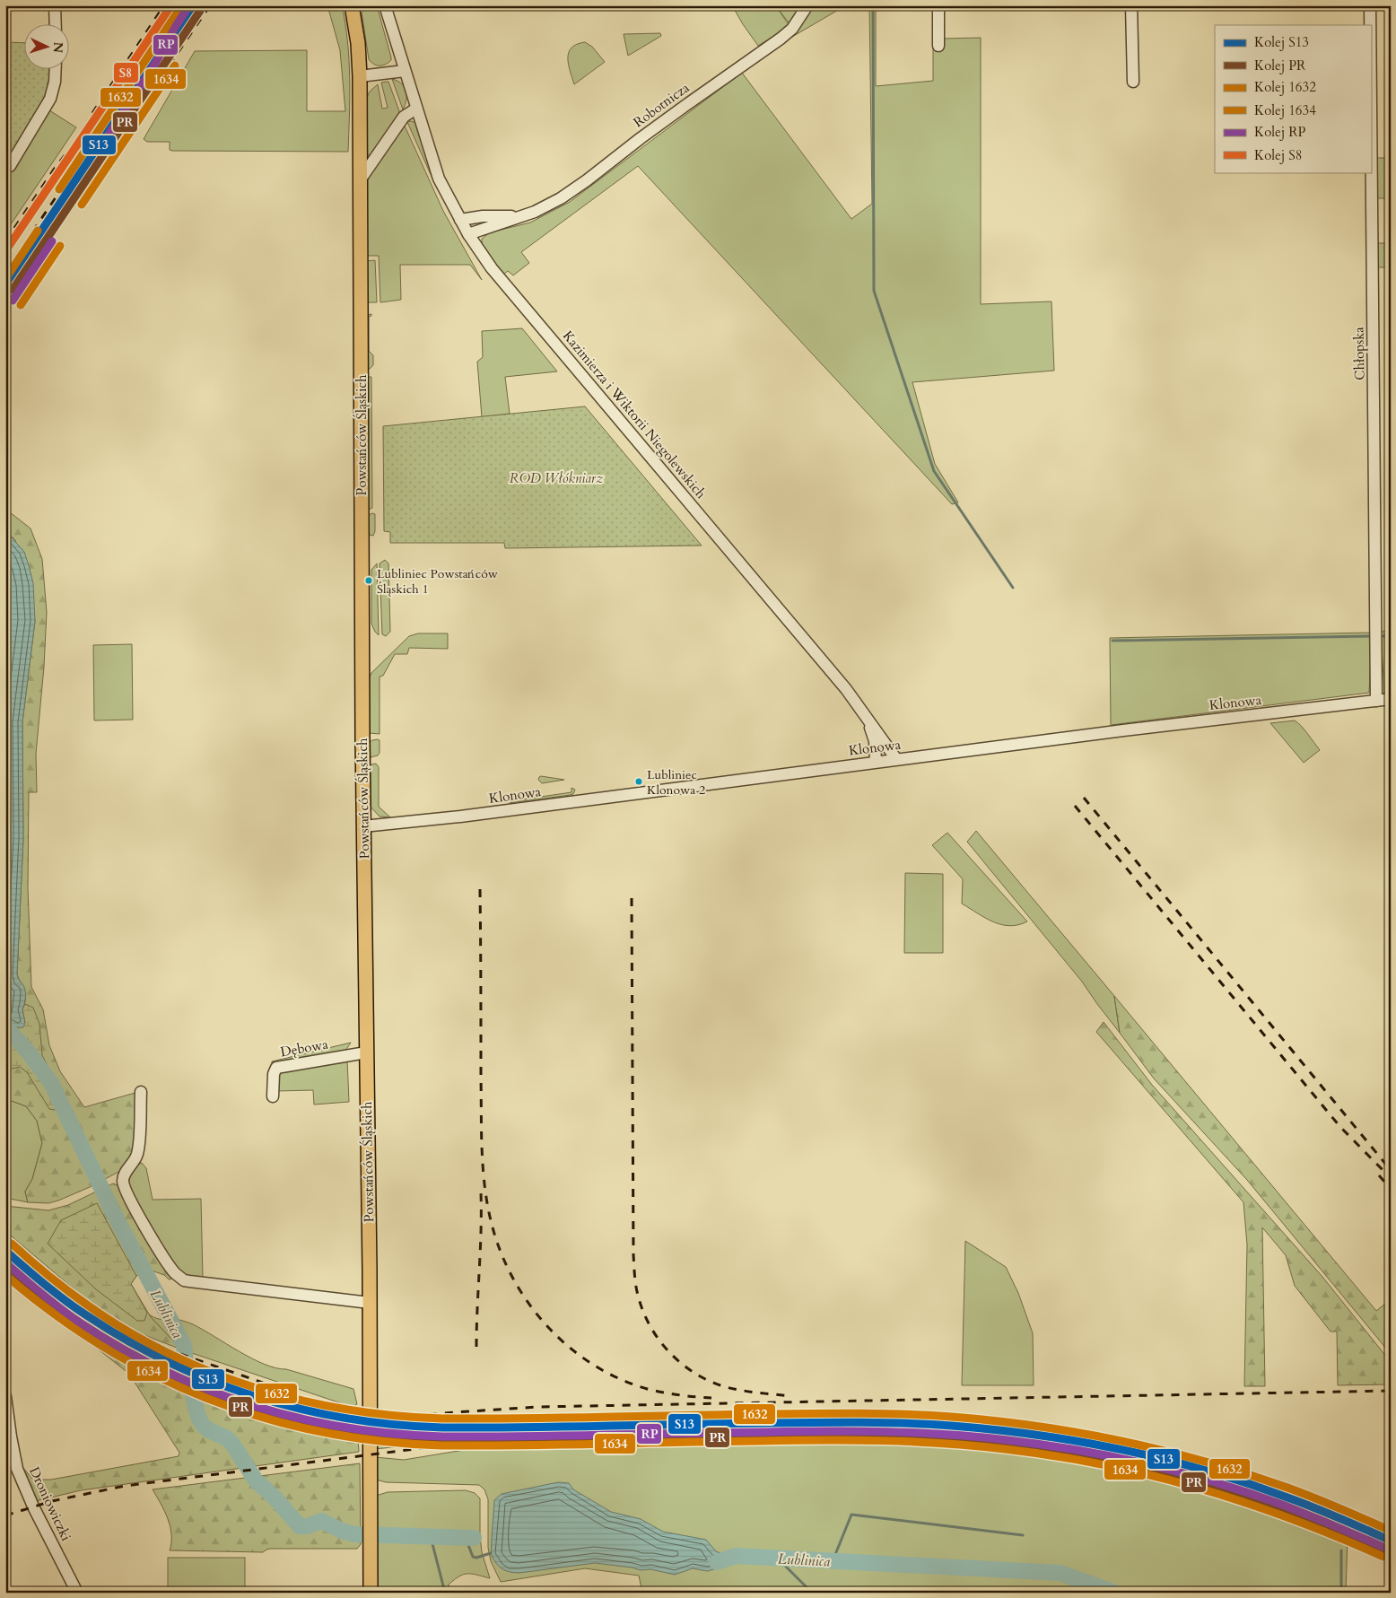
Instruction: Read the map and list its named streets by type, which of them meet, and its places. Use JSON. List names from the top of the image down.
{
  "streets": {
    "main road": ["Powstańców Śląskich"],
    "street": [
      "Robotnicza",
      "Chłopska",
      "Kazimierza i Wiktorii Niegolewskich",
      "Klonowa",
      "Dębowa",
      "Droniowiczki"
    ]
  },
  "crossings": [
    ["Robotnicza", "Kazimierza i Wiktorii Niegolewskich"],
    ["Chłopska", "Klonowa"],
    ["Powstańców Śląskich", "Klonowa"],
    ["Powstańców Śląskich", "Dębowa"]
  ],
  "water": ["Lublinica"],
  "parks": ["ROD Włókniarz"],
  "places": ["Lubliniec Powstańców Śląskich 1", "Lubliniec Klonowa 2"],
  "lines": [
    "rail line S13",
    "rail line 1632",
    "rail line S8",
    "rail line PR",
    "rail line RP",
    "rail line 1634"
  ],
  "legend": [
    "Kolej S13",
    "Kolej PR",
    "Kolej 1632",
    "Kolej 1634",
    "Kolej RP",
    "Kolej S8"
  ],
  "north": "right"
}
